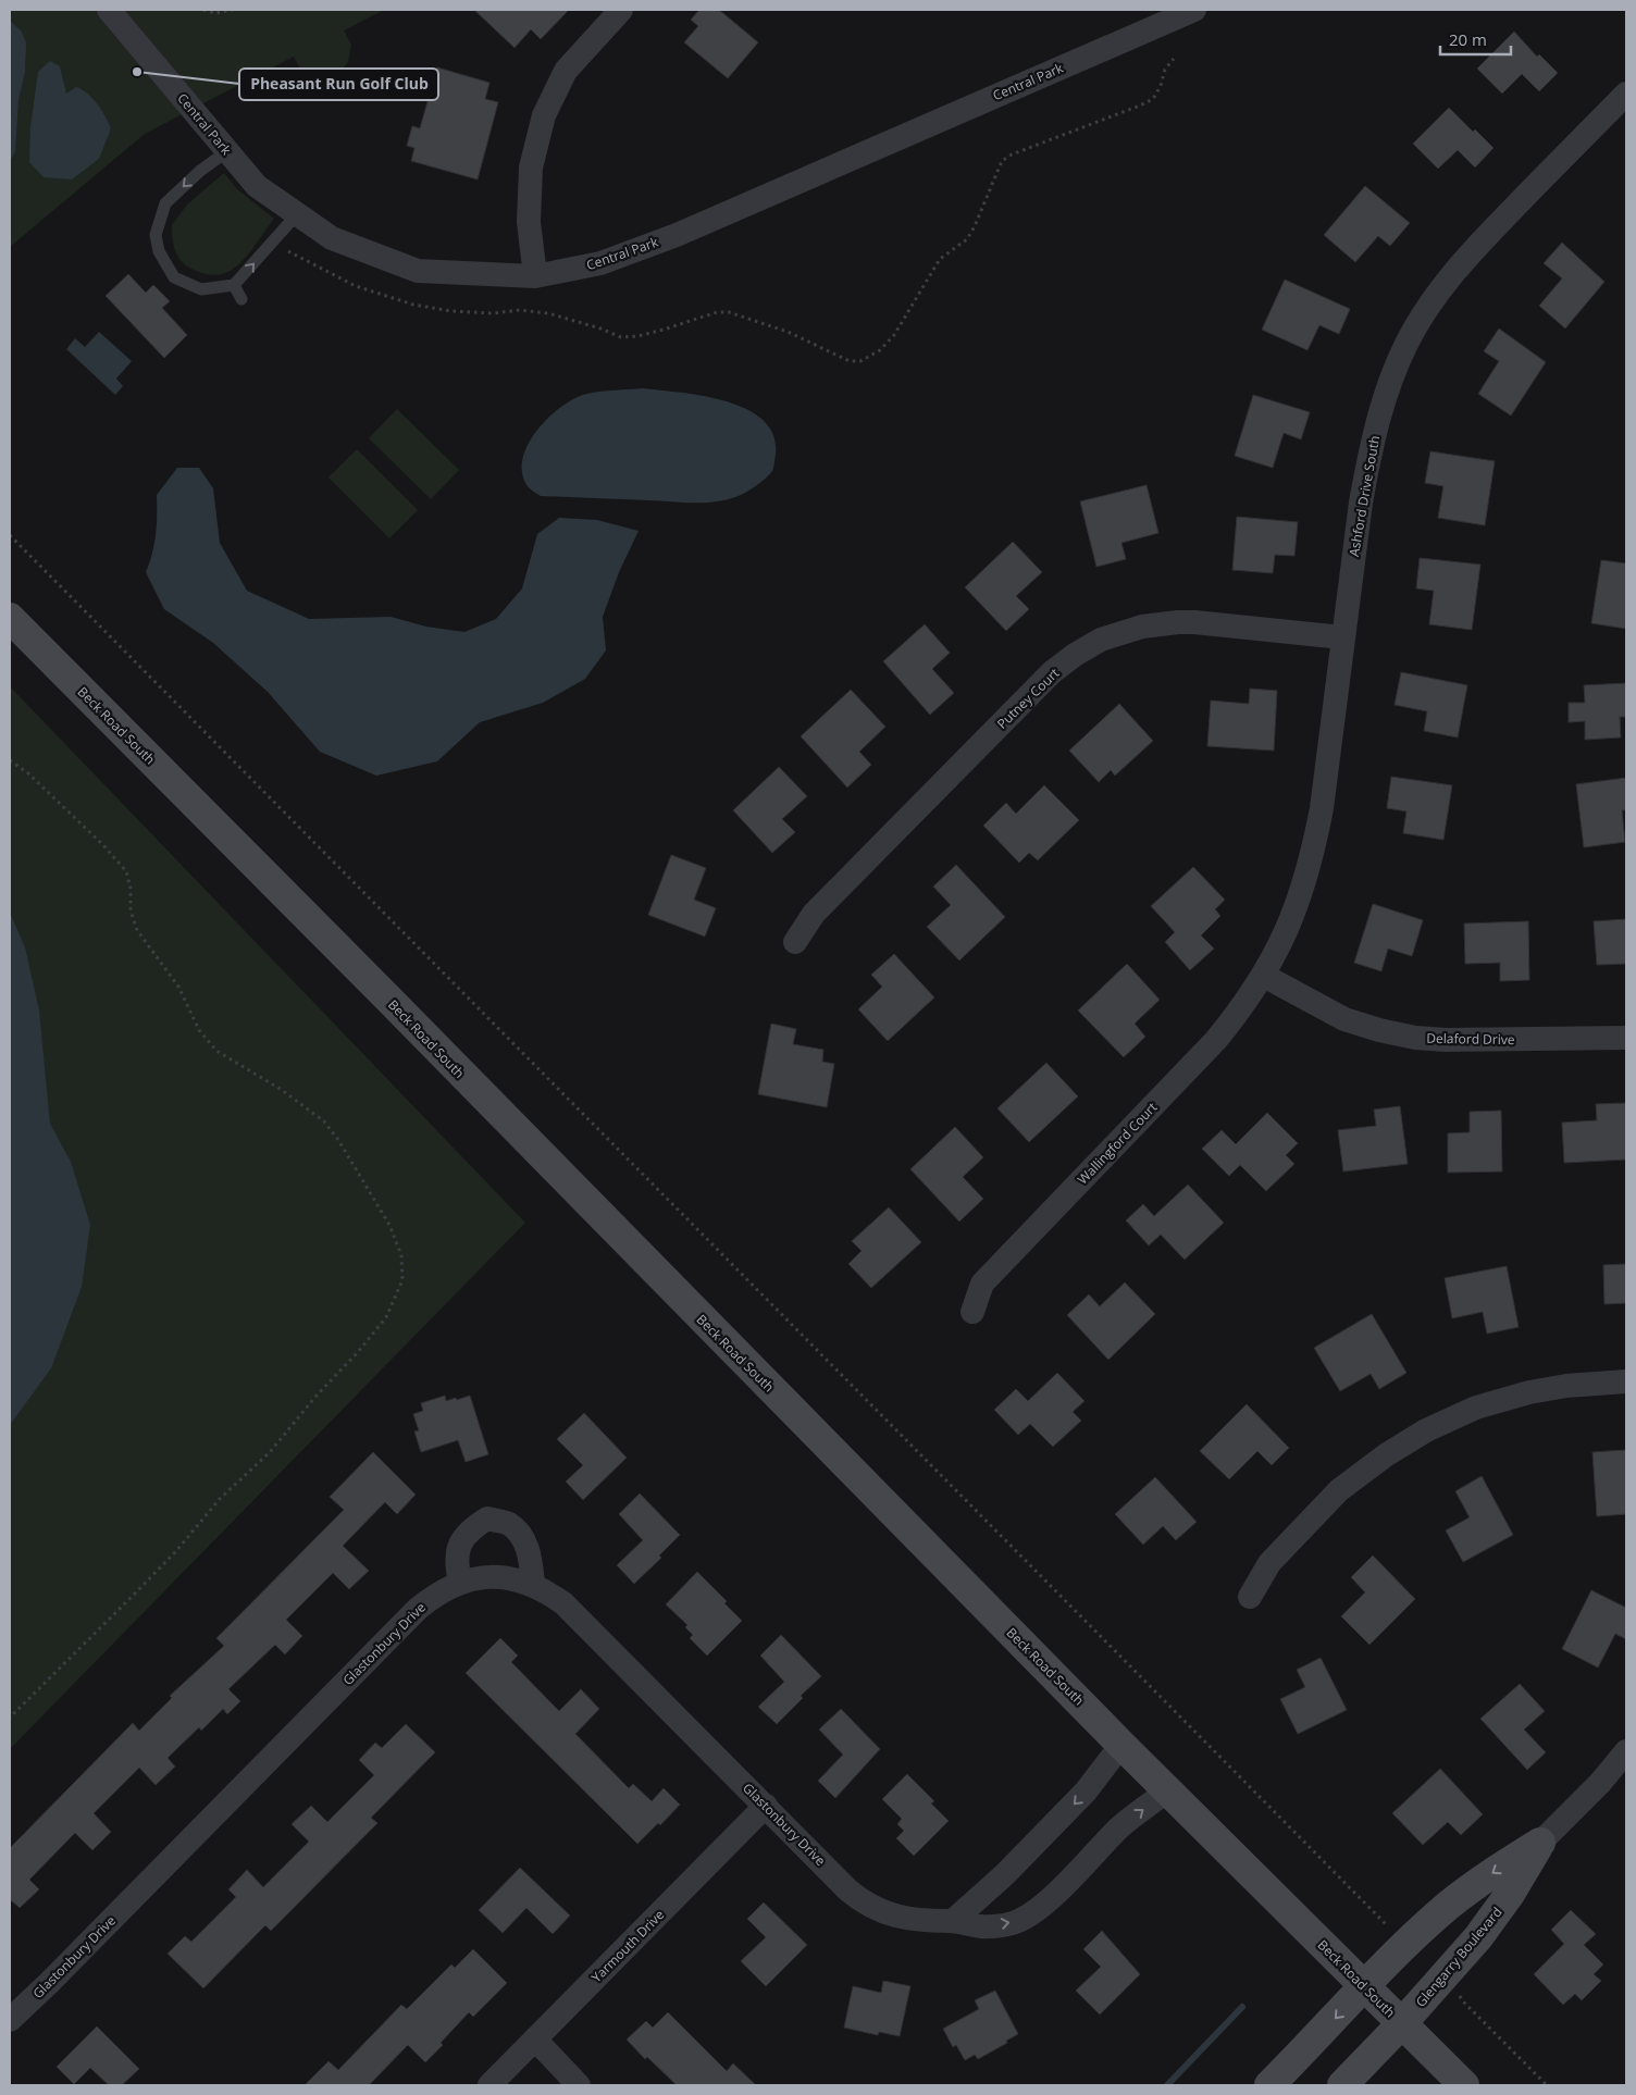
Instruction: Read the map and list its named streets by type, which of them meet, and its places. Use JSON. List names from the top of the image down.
{
  "streets": {
    "main road": ["Beck Road South", "Glengarry Boulevard"],
    "street": [
      "Central Park",
      "Ashford Drive South",
      "Putney Court",
      "Delaford Drive",
      "Wallingford Court",
      "Glastonbury Drive",
      "Yarmouth Drive"
    ]
  },
  "crossings": [
    ["Ashford Drive South", "Putney Court"],
    ["Ashford Drive South", "Delaford Drive"],
    ["Ashford Drive South", "Wallingford Court"],
    ["Beck Road South", "Glastonbury Drive"],
    ["Beck Road South", "Glengarry Boulevard"],
    ["Delaford Drive", "Wallingford Court"],
    ["Glastonbury Drive", "Yarmouth Drive"]
  ],
  "one_way": ["Glengarry Boulevard"],
  "places": ["Pheasant Run Golf Club"],
  "scale_bar": "20 m"
}
